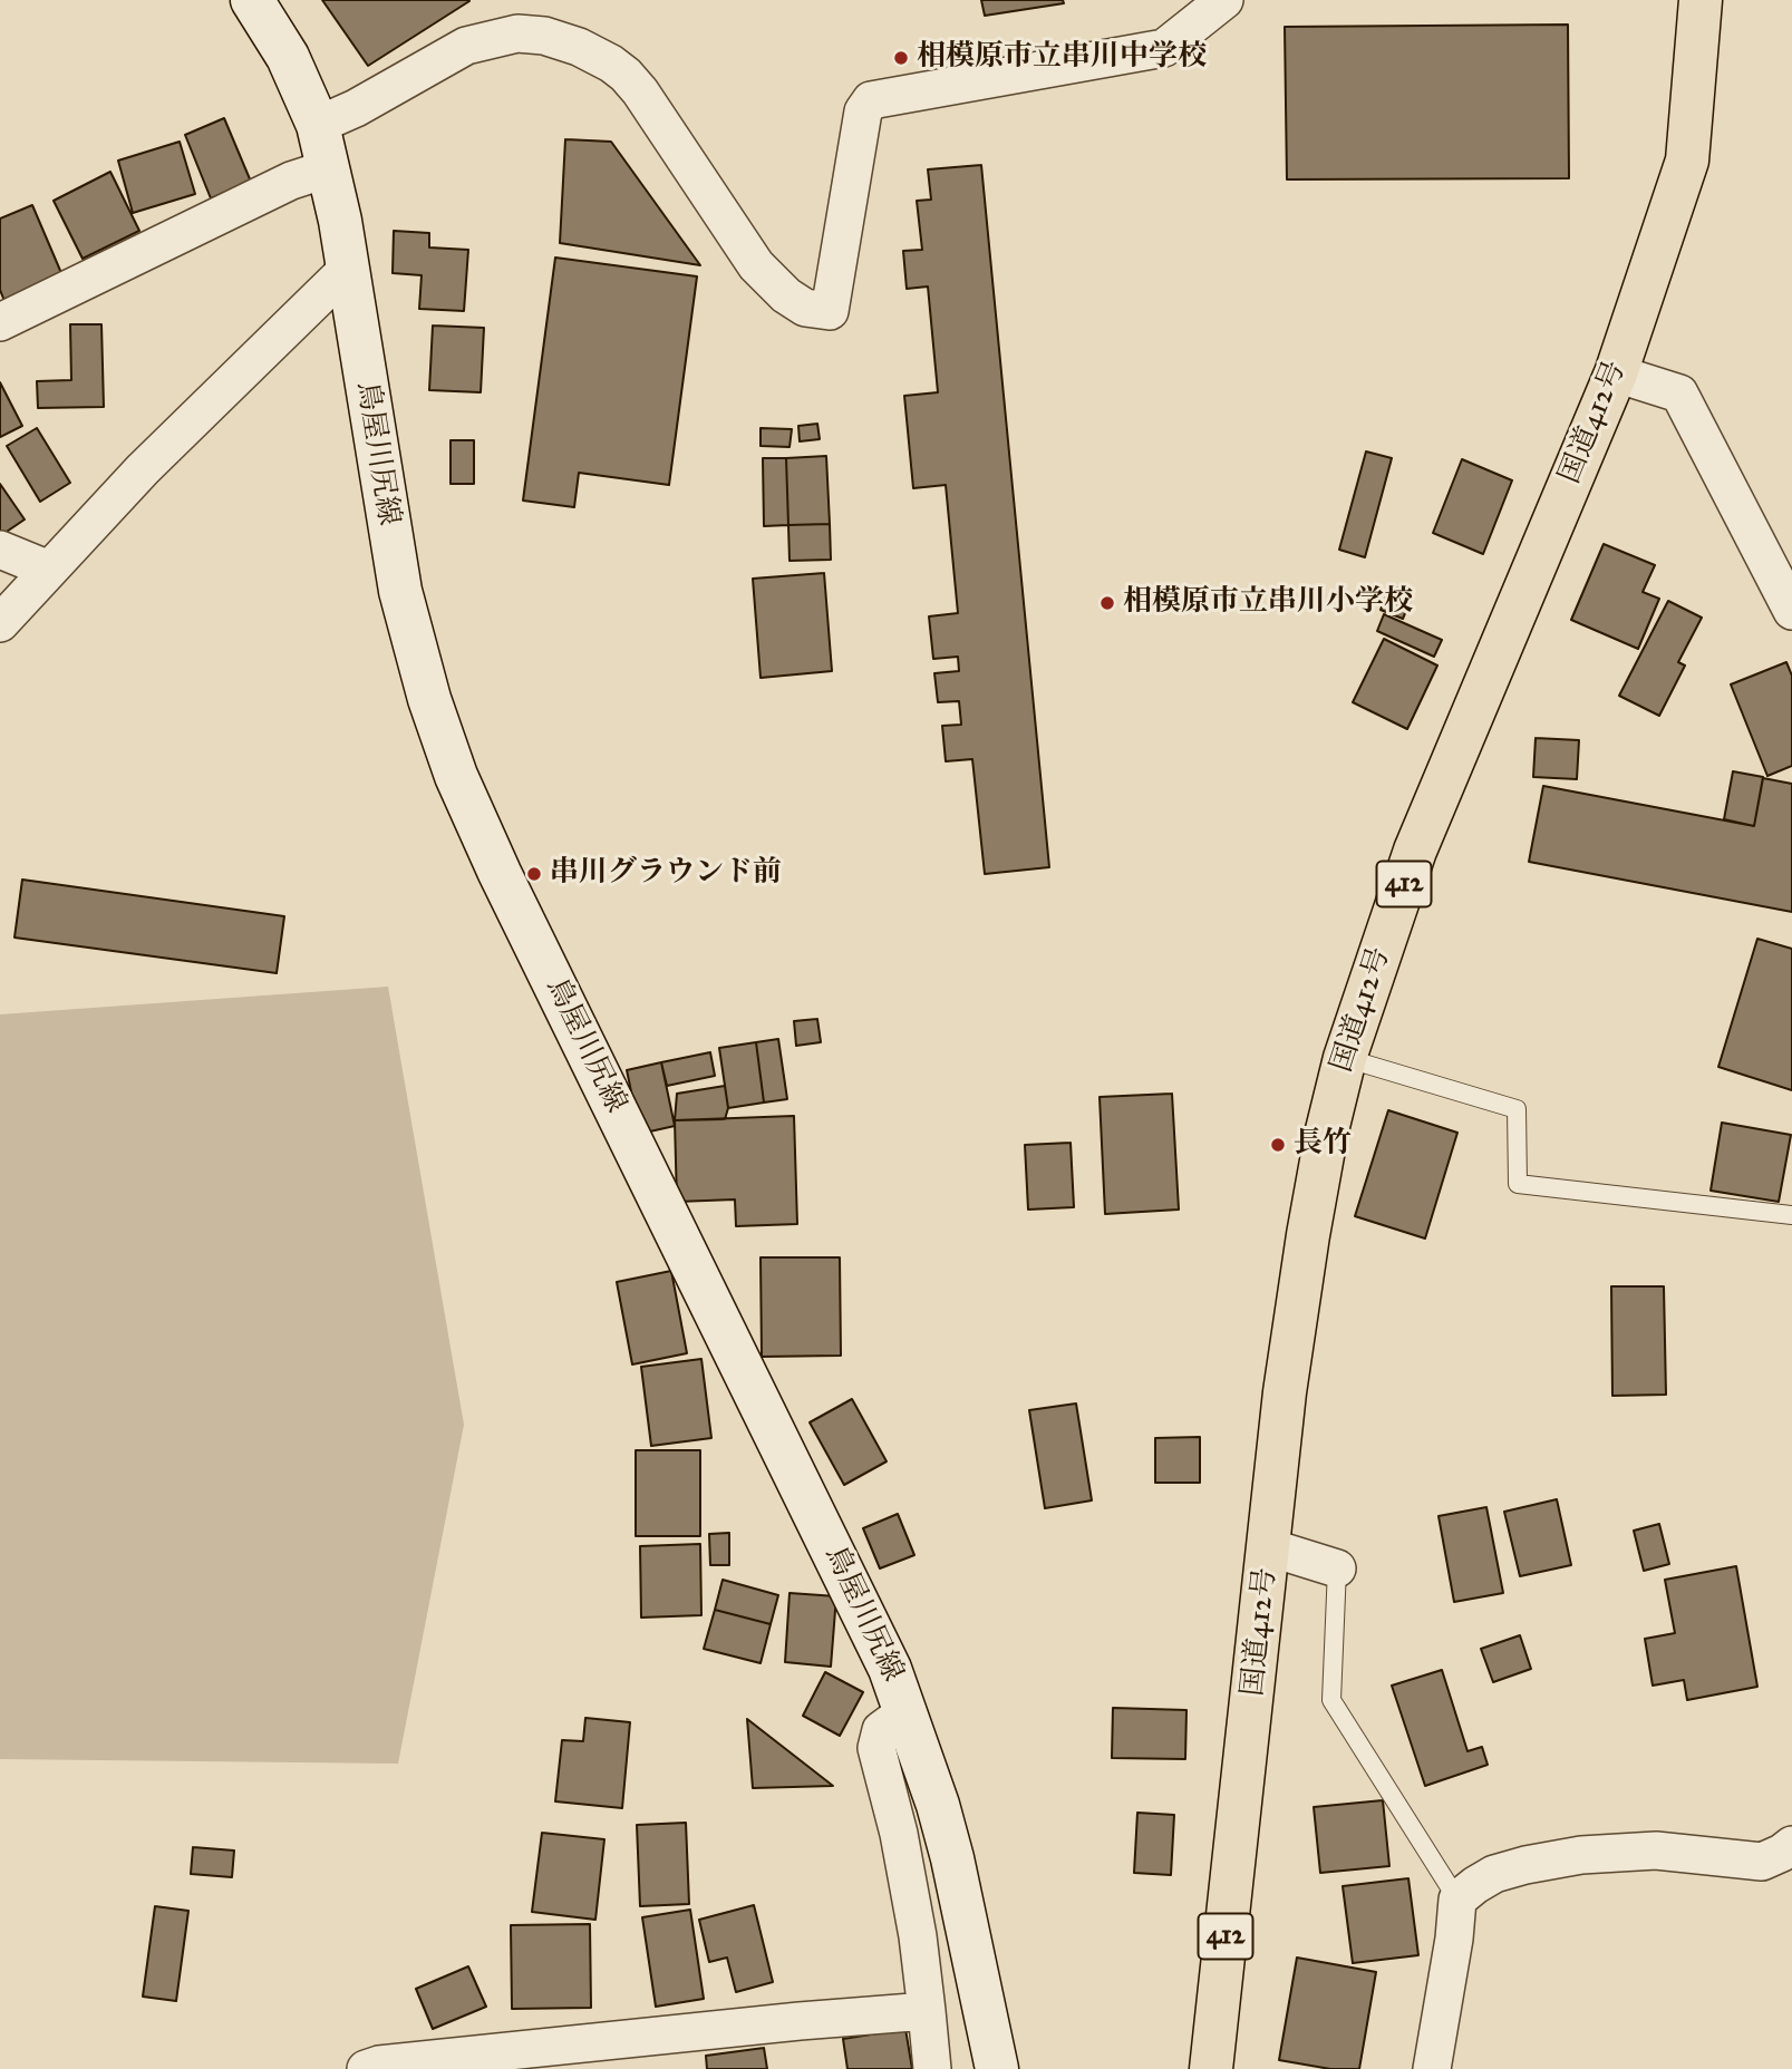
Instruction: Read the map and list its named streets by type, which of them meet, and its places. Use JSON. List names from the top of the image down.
{
  "streets": {
    "highway": ["国道412号", "412"],
    "main road": ["鳥屋川尻線"]
  },
  "places": [
    "相模原市立串川中学校",
    "相模原市立串川小学校",
    "串川グラウンド前",
    "長竹"
  ]
}
